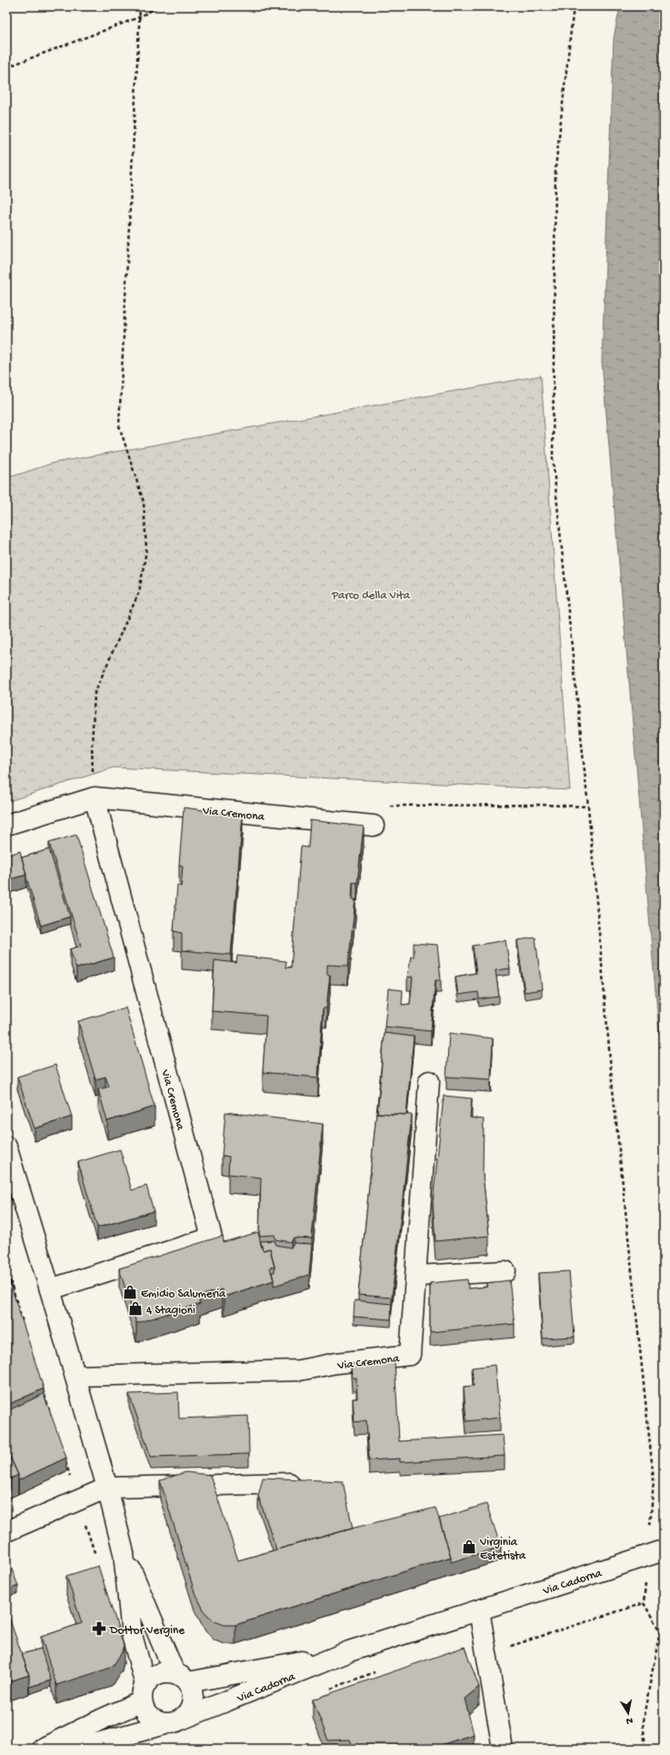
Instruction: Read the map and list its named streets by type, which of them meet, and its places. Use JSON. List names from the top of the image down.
{
  "streets": {
    "street": ["Via Cremona", "Via Cadorna"]
  },
  "parks": ["Parco della Vita"],
  "places": {
    "shop": ["Emidio Salumeria", "4 Stagioni", "Virginia Estetista"],
    "pharmacy": ["Dottor Vergine"]
  },
  "north": "bottom"
}
